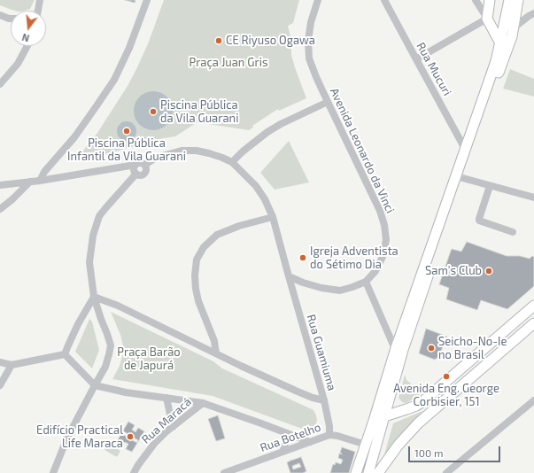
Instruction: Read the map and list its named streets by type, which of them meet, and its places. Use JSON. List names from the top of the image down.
{
  "streets": {
    "street": [
      "Rua Mucuri",
      "Avenida Leonardo da Vinci",
      "Rua Guamiuma",
      "Rua Maracá",
      "Rua Botelho"
    ]
  },
  "crossings": [
    ["Avenida Leonardo da Vinci", "Rua Guamiuma"],
    ["Rua Guamiuma", "Rua Botelho"]
  ],
  "parks": ["Praça Juan Gris", "Praça Barão de Japurá"],
  "places": [
    "CE Riyuso Ogawa",
    "Piscina Pública da Vila Guarani",
    "Piscina Pública Infantil da Vila Guarani",
    "Igreja Adventista do Sétimo Dia",
    "Sam's Club",
    "Seicho-No-Ie no Brasil",
    "Avenida Eng. George Corbisier, 151",
    "Edifício Practical Life Maraca"
  ],
  "scale_bar": "100 m",
  "north": "bottom"
}
